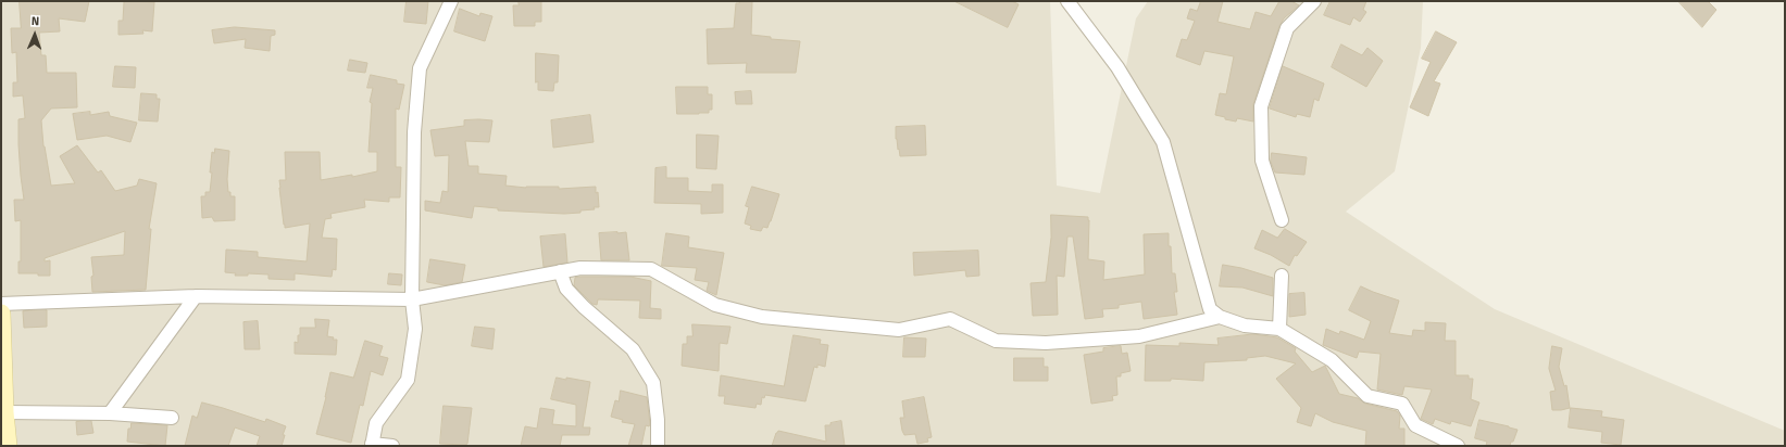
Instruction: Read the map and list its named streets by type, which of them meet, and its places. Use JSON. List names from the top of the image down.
{
  "north": "top"
}
